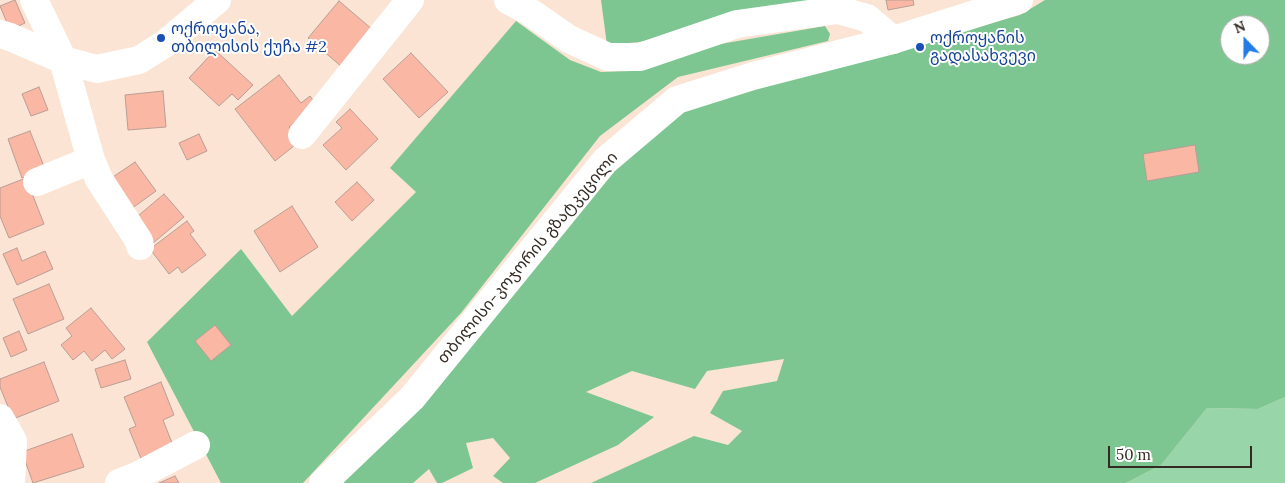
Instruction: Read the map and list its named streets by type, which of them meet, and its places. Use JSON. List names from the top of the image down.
{
  "streets": {
    "street": ["თბილისი-კოჯორის გზატკეცილი"]
  },
  "places": ["ოქროყანა, თბილისის ქუჩა #2", "ოქროყანის გადასახვევი"],
  "scale_bar": "50 m",
  "north": "top"
}
